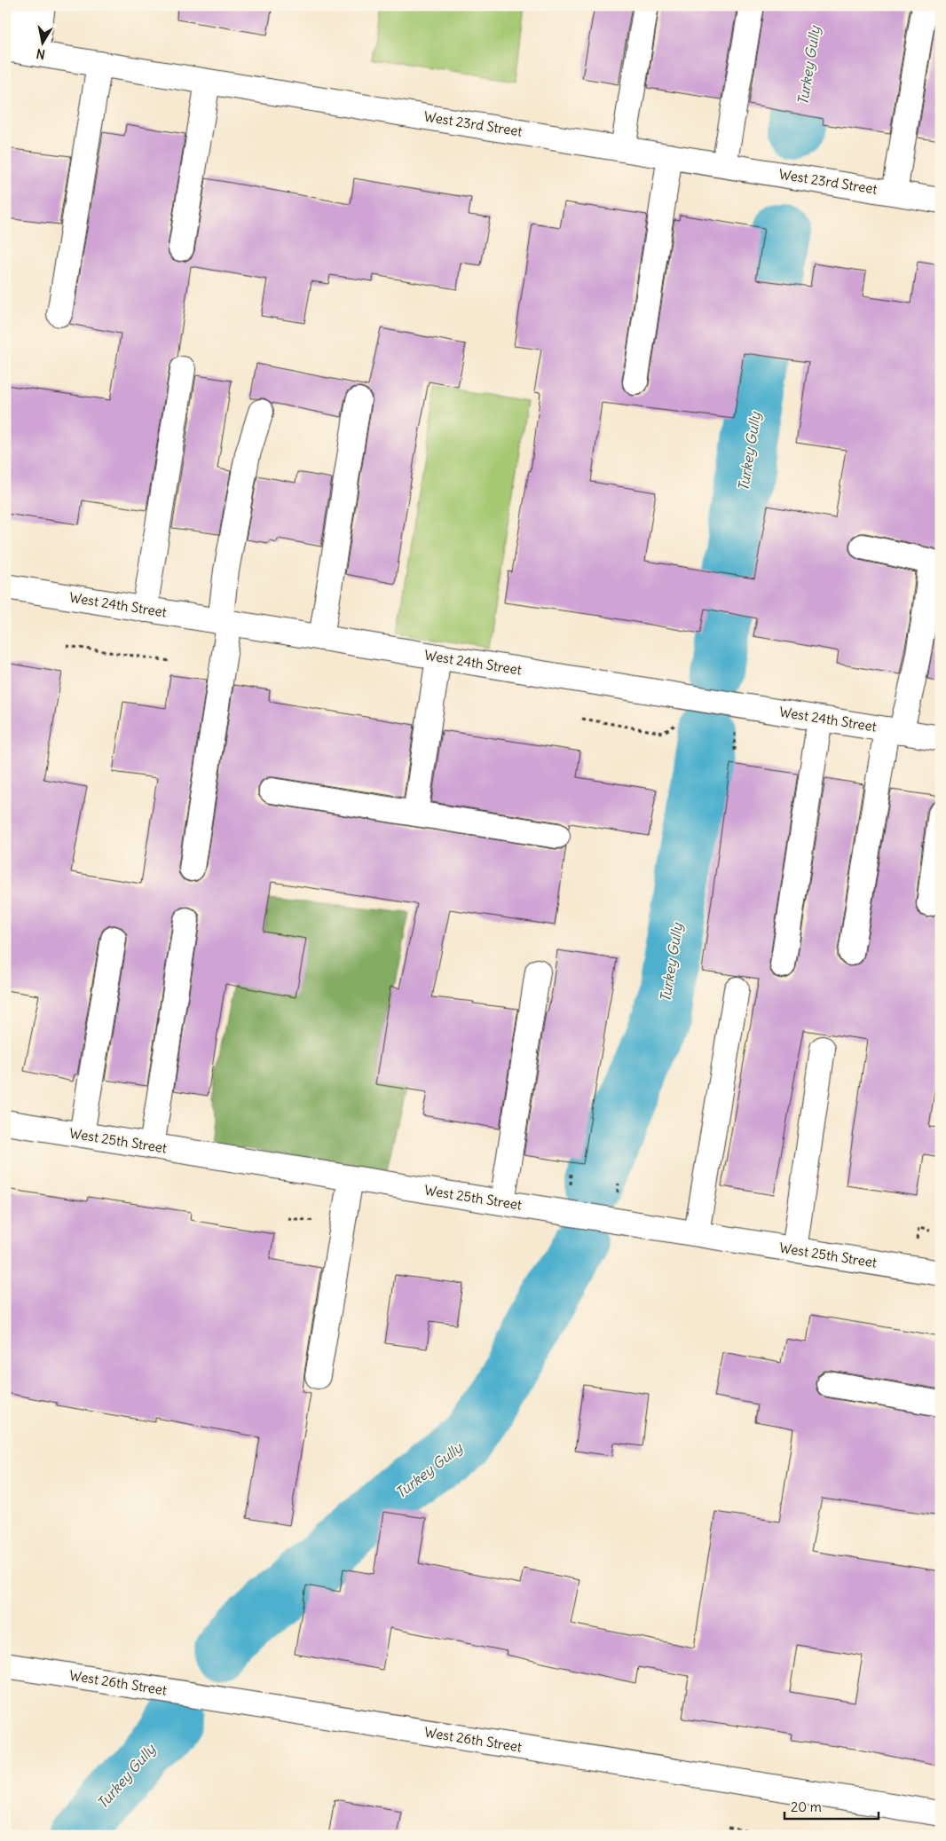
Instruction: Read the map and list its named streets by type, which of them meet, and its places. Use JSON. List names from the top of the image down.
{
  "streets": {
    "street": [
      "West 23rd Street",
      "West 24th Street",
      "West 25th Street",
      "West 26th Street"
    ]
  },
  "water": ["Turkey Gully"],
  "scale_bar": "20 m",
  "north": "bottom"
}
